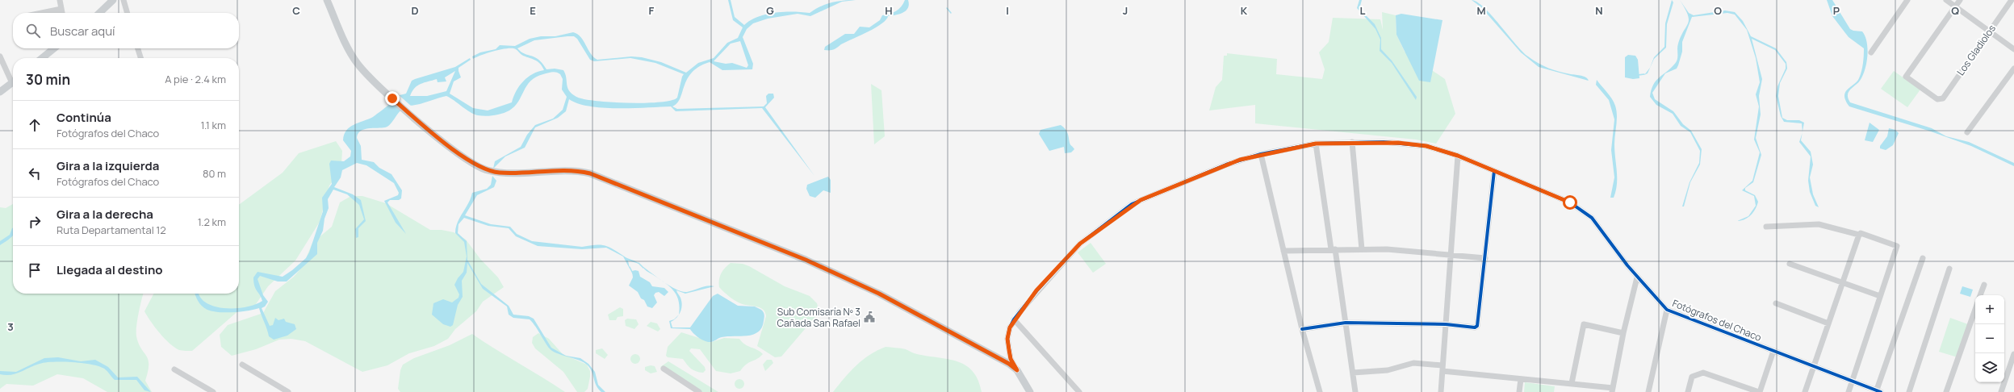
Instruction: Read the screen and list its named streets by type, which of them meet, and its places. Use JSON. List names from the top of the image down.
{
  "streets": {
    "street": ["Los Gladiolos", "Fotógrafos del Chaco"]
  },
  "places": {
    "public building": ["Sub Comisaría Nº 3 Cañada San Rafael"]
  },
  "page": {
    "search": "Buscar aquí",
    "heading": ["30 min", "A pie · 2.4 km"],
    "list": [
      ["Continúa", "Fotógrafos del Chaco", "1.1 km"],
      ["Gira a la izquierda", "Fotógrafos del Chaco", "80 m"],
      ["Gira a la derecha", "Ruta Departamental 12", "1.2 km"],
      "Llegada al destino"
    ],
    "map_buttons": ["+", "−"]
  },
  "grid": {
    "columns": [
      "C",
      "D",
      "E",
      "F",
      "G",
      "H",
      "I",
      "J",
      "K",
      "L",
      "M",
      "N",
      "O",
      "P",
      "Q"
    ],
    "rows": ["3"]
  }
}
